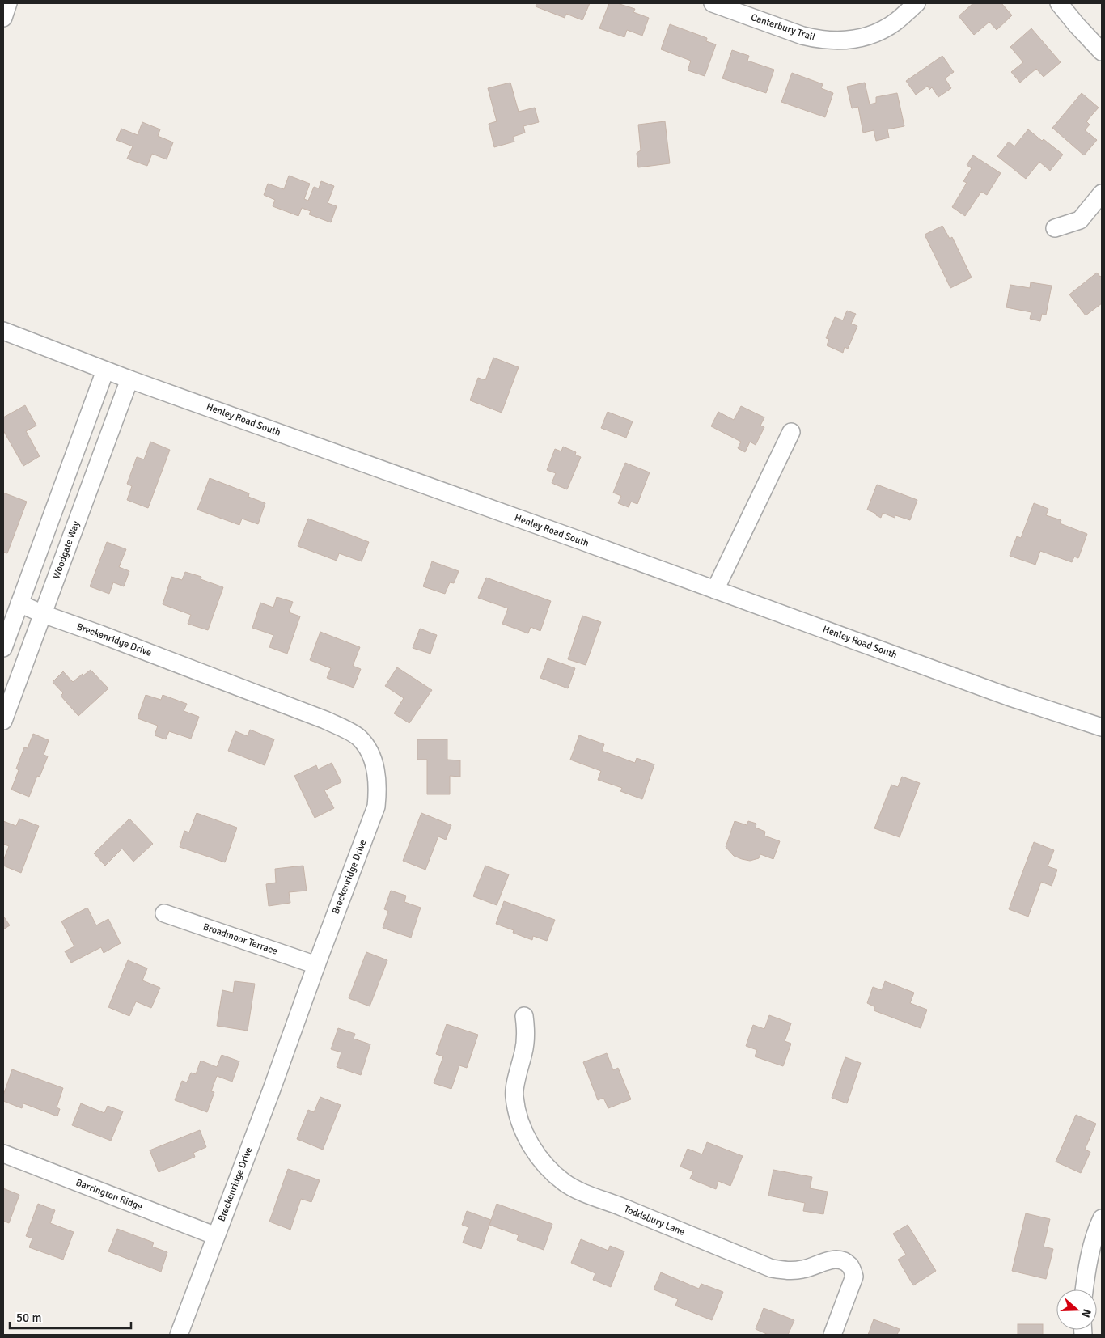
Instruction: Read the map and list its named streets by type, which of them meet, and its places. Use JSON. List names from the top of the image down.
{
  "streets": {
    "street": [
      "Canterbury Trail",
      "Henley Road South",
      "Woodgate Way",
      "Breckenridge Drive",
      "Broadmoor Terrace",
      "Barrington Ridge",
      "Toddsbury Lane"
    ]
  },
  "crossings": [
    ["Henley Road South", "Woodgate Way"],
    ["Woodgate Way", "Breckenridge Drive"],
    ["Breckenridge Drive", "Broadmoor Terrace"],
    ["Breckenridge Drive", "Barrington Ridge"]
  ],
  "scale_bar": "50 m",
  "north": "right"
}
